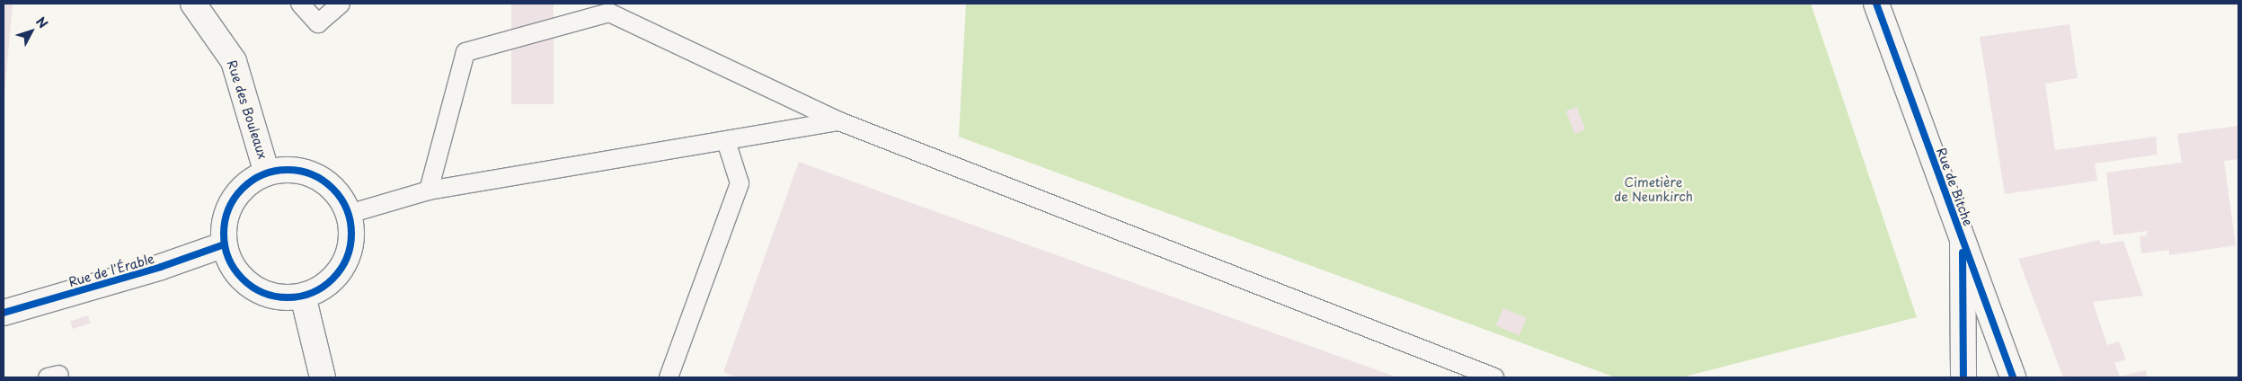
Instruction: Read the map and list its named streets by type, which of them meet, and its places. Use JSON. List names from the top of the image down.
{
  "streets": {
    "street": ["Rue des Bouleaux", "Rue de Bitche", "Rue de l'Érable"]
  },
  "crossings": [
    ["Rue des Bouleaux", "Rue de l'Érable"]
  ],
  "parks": ["Cimetière de Neunkirch"],
  "north": "top right"
}
